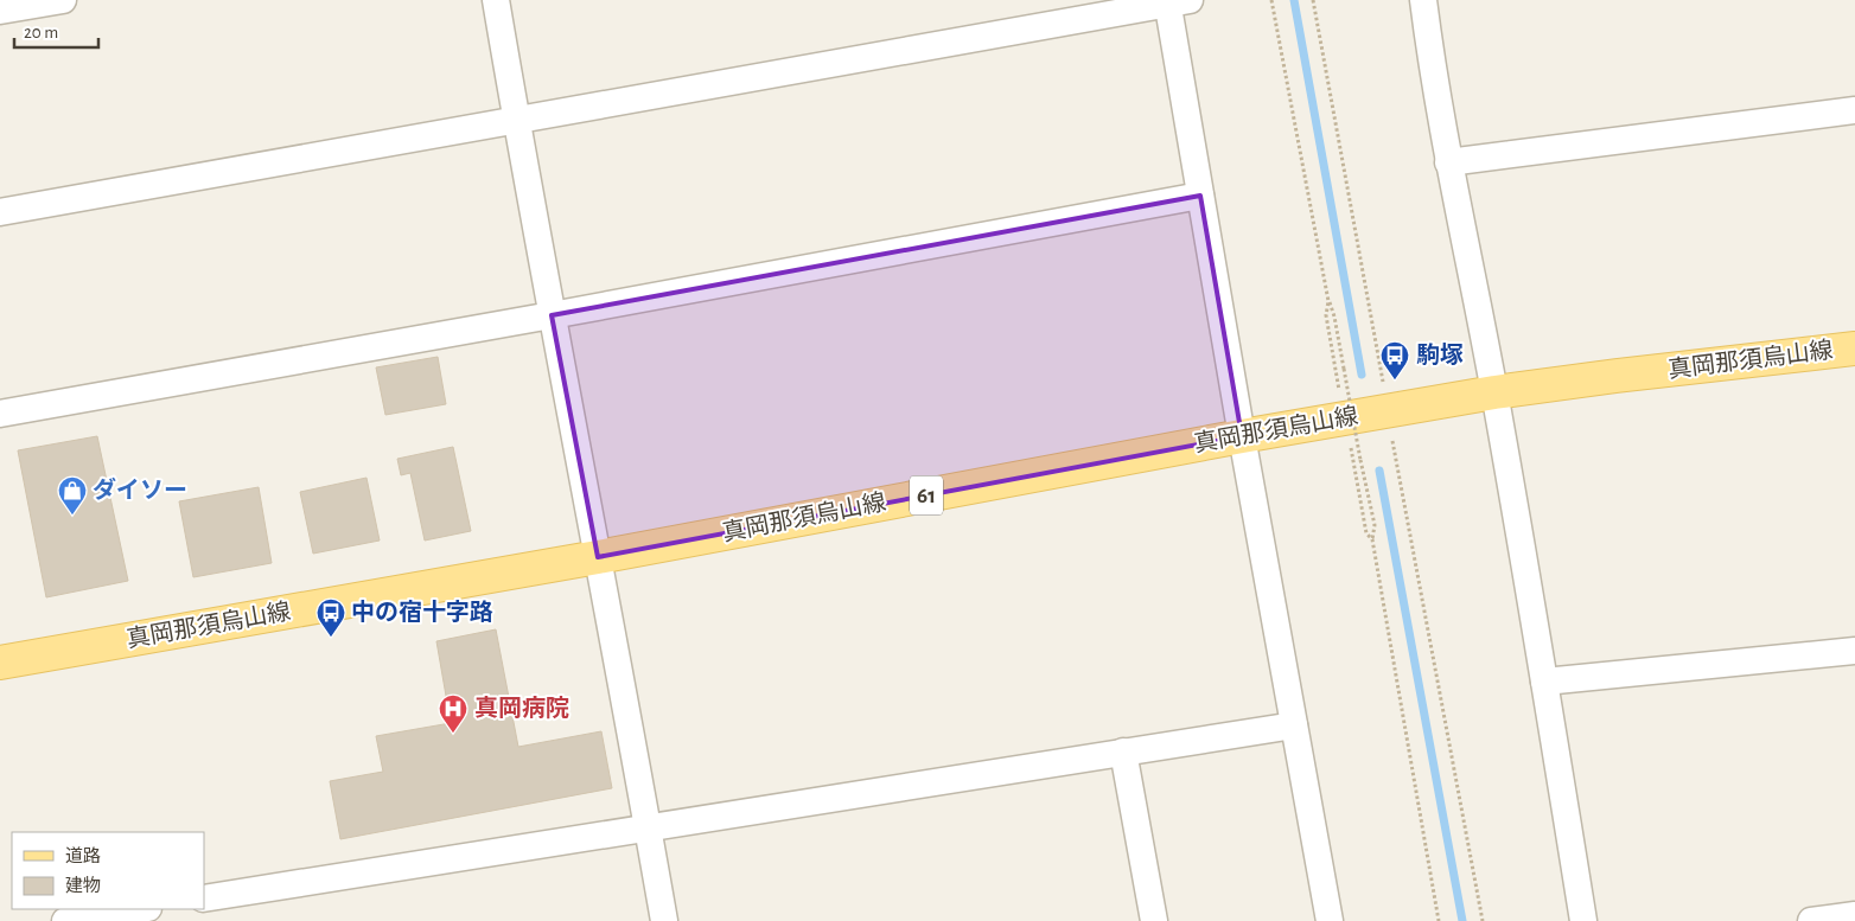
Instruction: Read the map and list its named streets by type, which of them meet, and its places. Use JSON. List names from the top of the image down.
{
  "streets": {
    "main road": ["真岡那須烏山線", "61"]
  },
  "places": {
    "bus stop": ["駒塚", "中の宿十字路"],
    "shop": ["ダイソー"],
    "hospital": ["真岡病院"]
  },
  "legend": ["道路", "建物"],
  "scale_bar": "20 m"
}
